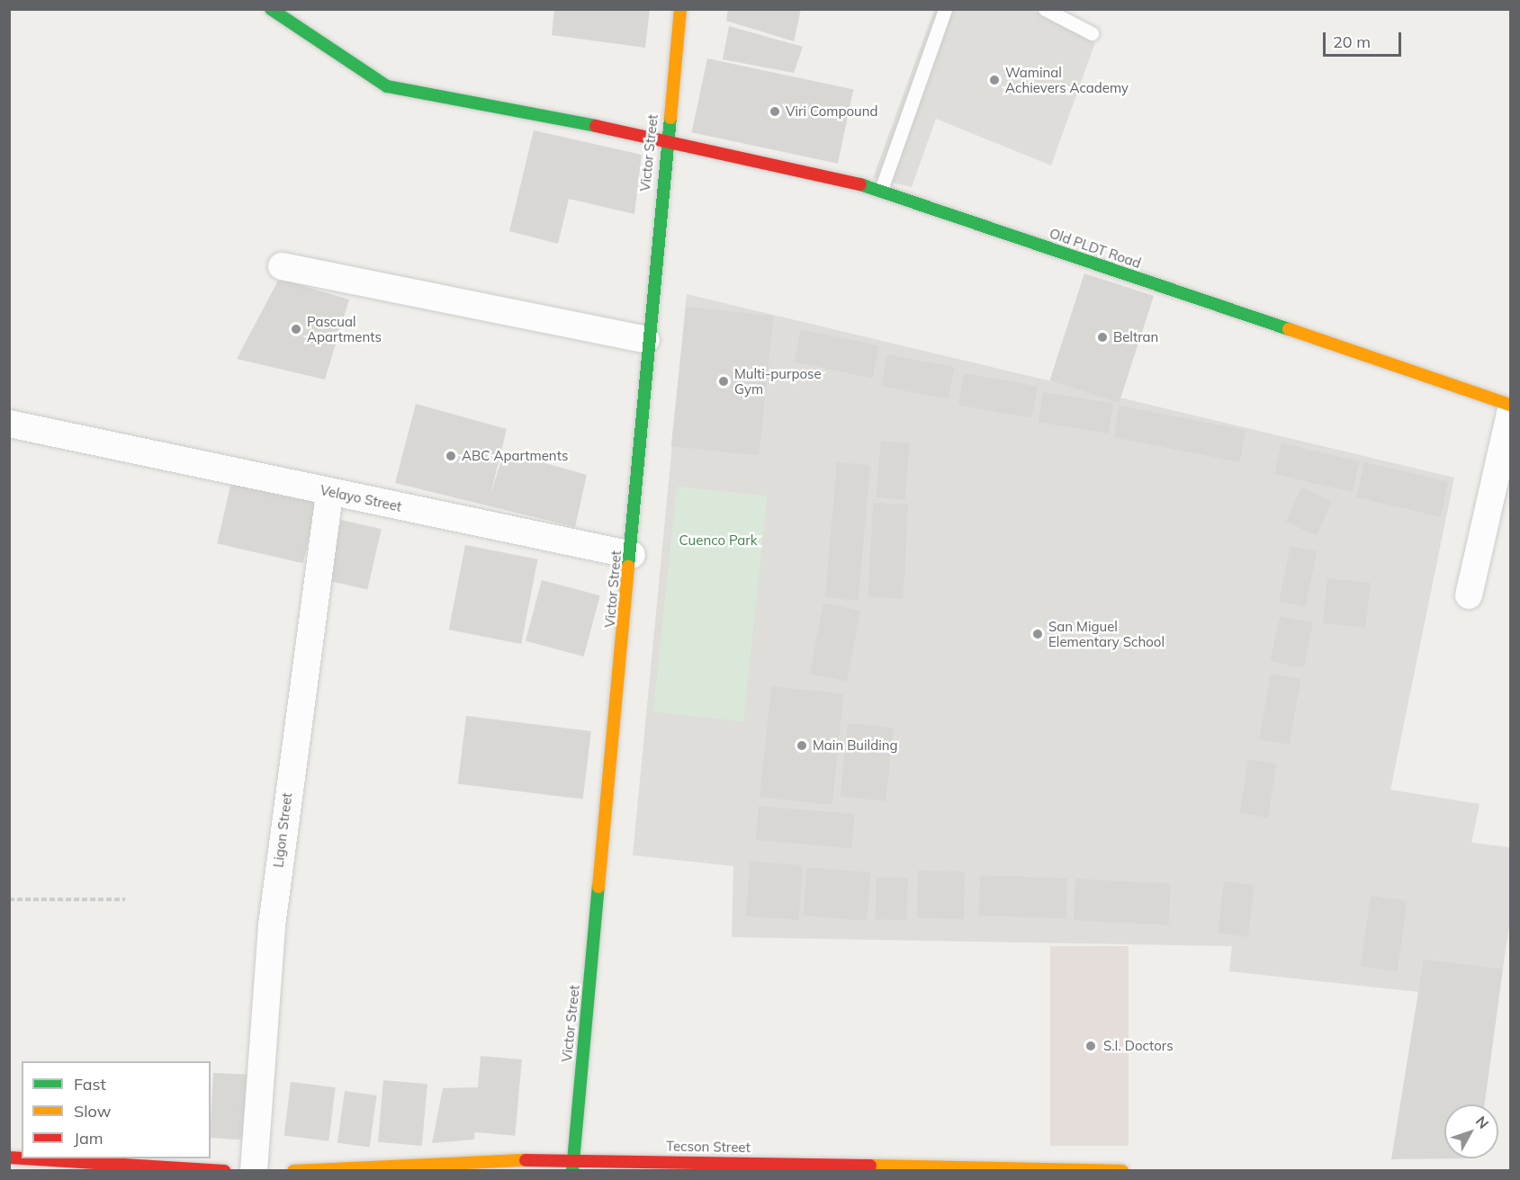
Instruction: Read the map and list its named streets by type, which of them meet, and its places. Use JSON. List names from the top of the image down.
{
  "streets": {
    "street": [
      "Victor Street",
      "Old PLDT Road",
      "Velayo Street",
      "Ligon Street",
      "Tecson Street"
    ]
  },
  "crossings": [
    ["Victor Street", "Old PLDT Road"],
    ["Victor Street", "Velayo Street"],
    ["Victor Street", "Tecson Street"],
    ["Velayo Street", "Ligon Street"]
  ],
  "parks": ["Cuenco Park"],
  "places": [
    "Waminal Achievers Academy",
    "Viri Compound",
    "Pascual Apartments",
    "Beltran",
    "Multi-purpose Gym",
    "ABC Apartments",
    "San Miguel Elementary School",
    "Main Building",
    "S.I. Doctors"
  ],
  "legend": ["Fast", "Slow", "Jam"],
  "scale_bar": "20 m",
  "north": "top right"
}
